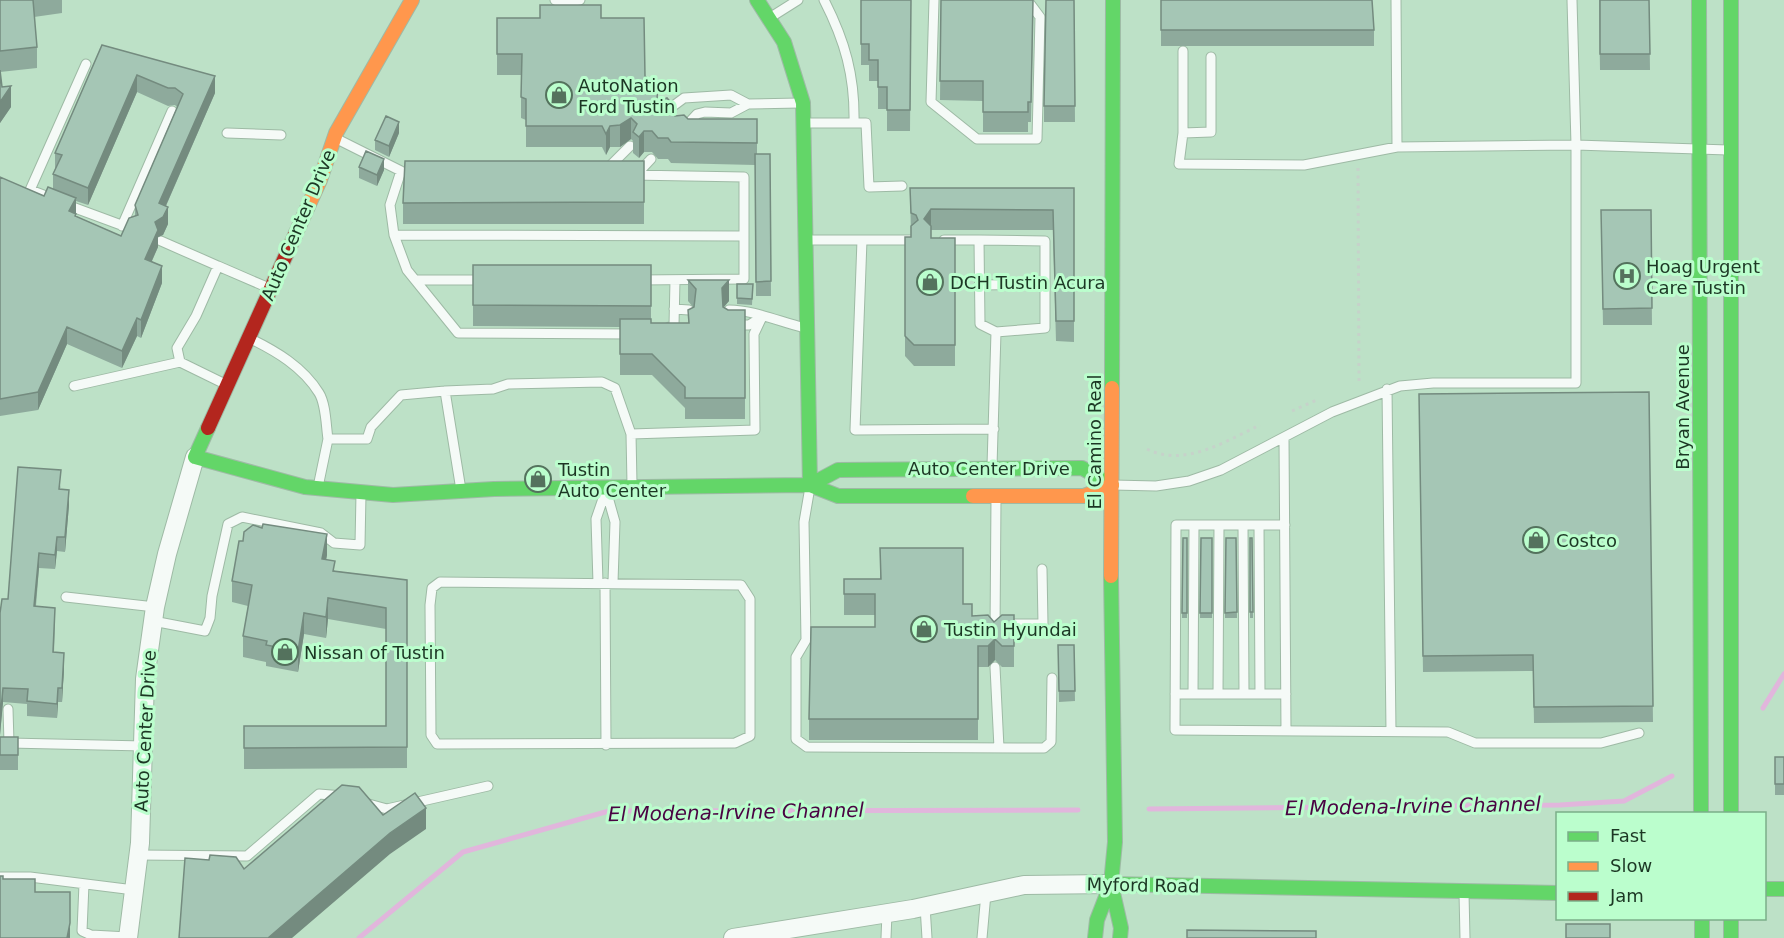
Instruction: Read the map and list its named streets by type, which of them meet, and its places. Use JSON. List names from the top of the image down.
{
  "streets": {
    "street": [
      "Auto Center Drive",
      "Bryan Avenue",
      "El Camino Real",
      "Myford Road"
    ]
  },
  "crossings": [
    ["Auto Center Drive", "El Camino Real"],
    ["El Camino Real", "Myford Road"]
  ],
  "water": ["El Modena-Irvine Channel"],
  "places": {
    "shop": [
      "AutoNation Ford Tustin",
      "DCH Tustin Acura",
      "Tustin Auto Center",
      "Costco",
      "Tustin Hyundai",
      "Nissan of Tustin"
    ],
    "hospital": ["Hoag Urgent Care Tustin"]
  },
  "legend": ["Fast", "Slow", "Jam"]
}
